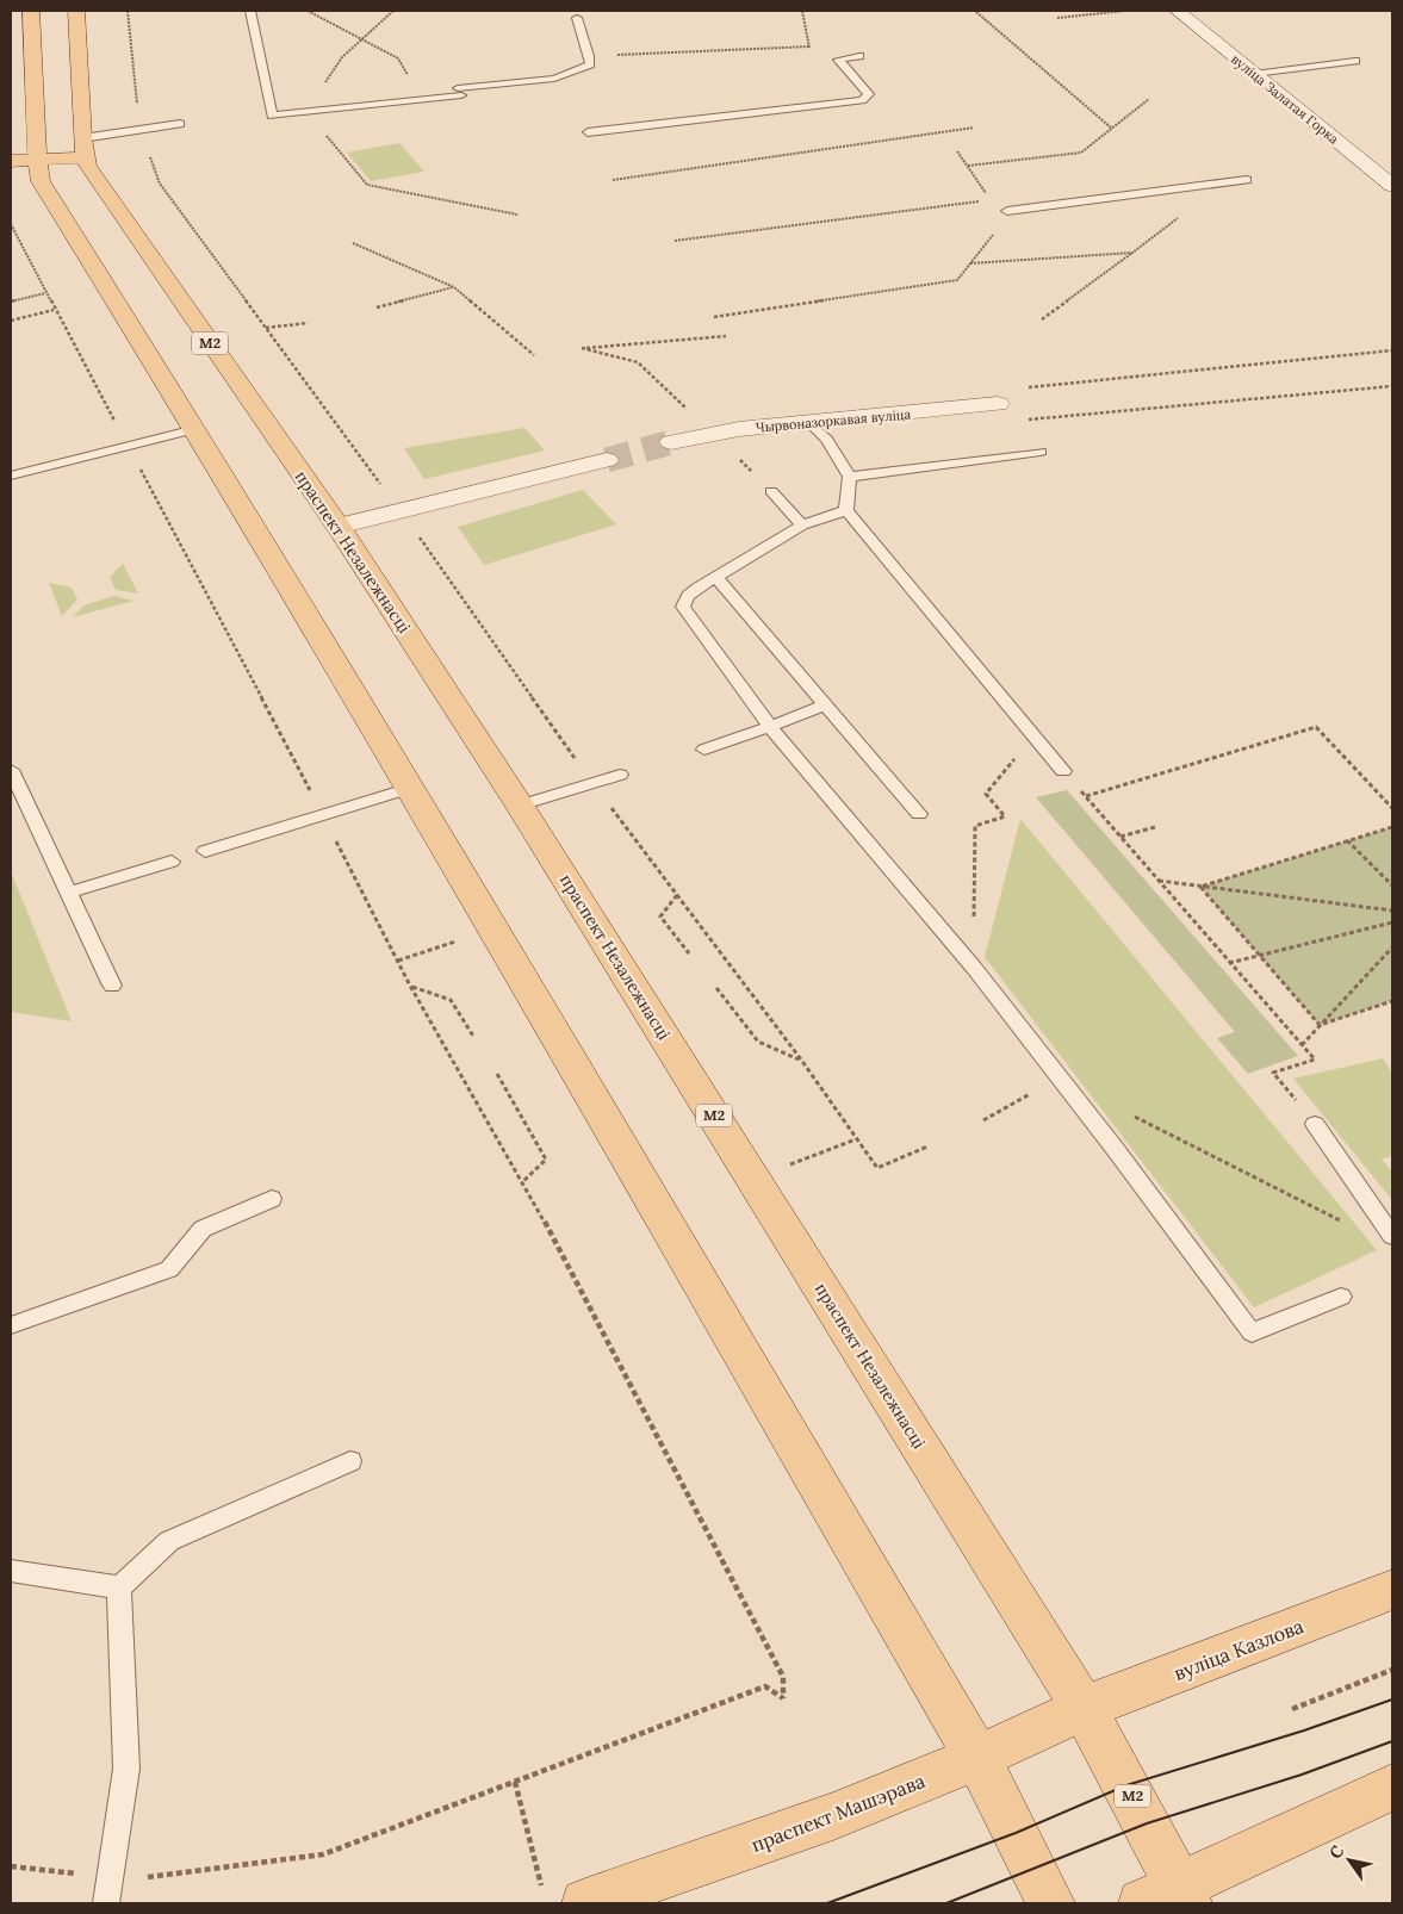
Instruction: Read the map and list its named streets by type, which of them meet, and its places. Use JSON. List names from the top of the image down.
{
  "streets": {
    "main road": [
      "М2",
      "праспект Незалежнасці",
      "вуліца Казлова",
      "праспект Машэрава"
    ],
    "street": ["вуліца Залатая Горка", "Чырвоназоркавая вуліца"]
  },
  "crossings": [
    ["праспект Незалежнасці", "вуліца Казлова"],
    ["праспект Незалежнасці", "праспект Машэрава"],
    ["вуліца Казлова", "праспект Машэрава"]
  ],
  "north": "top left"
}
